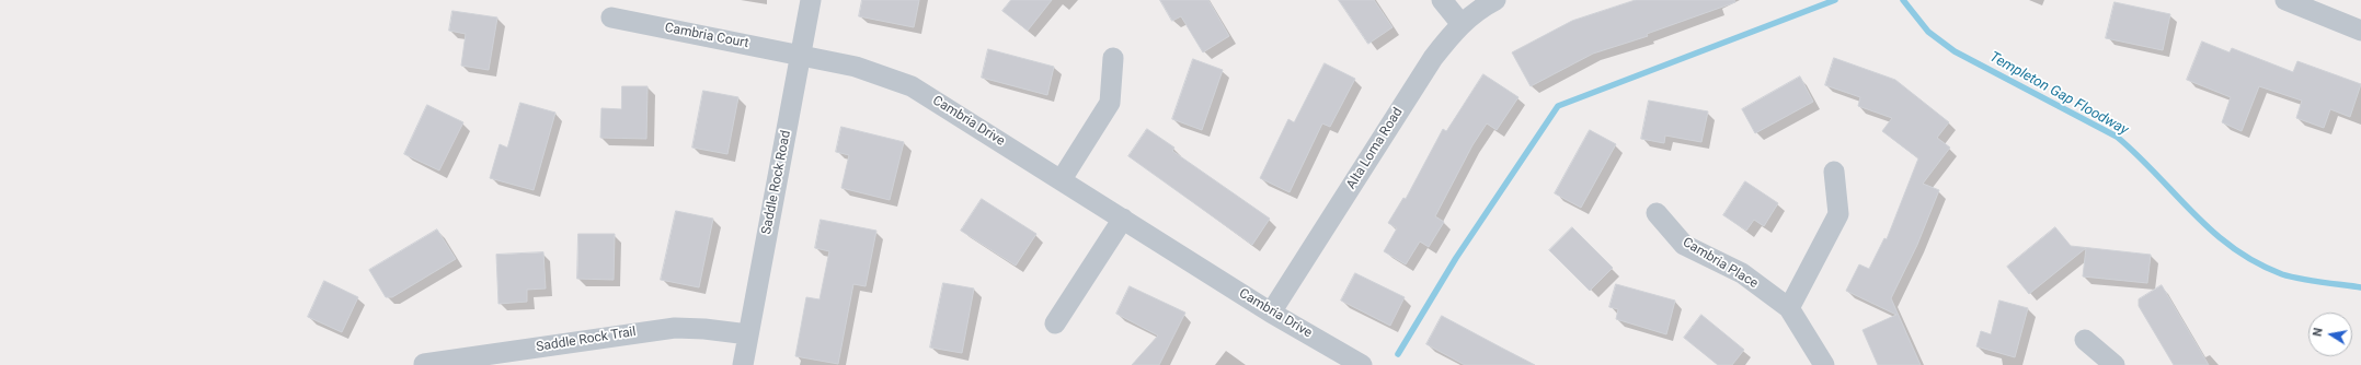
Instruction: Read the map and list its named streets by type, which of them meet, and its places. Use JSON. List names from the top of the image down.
{
  "streets": {
    "street": [
      "Cambria Court",
      "Cambria Drive",
      "Alta Loma Road",
      "Saddle Rock Road",
      "Cambria Place",
      "Saddle Rock Trail"
    ]
  },
  "crossings": [
    ["Cambria Court", "Cambria Drive"],
    ["Cambria Court", "Saddle Rock Road"],
    ["Cambria Drive", "Alta Loma Road"],
    ["Cambria Drive", "Saddle Rock Road"],
    ["Saddle Rock Road", "Saddle Rock Trail"]
  ],
  "water": ["Templeton Gap Floodway"],
  "north": "left"
}
